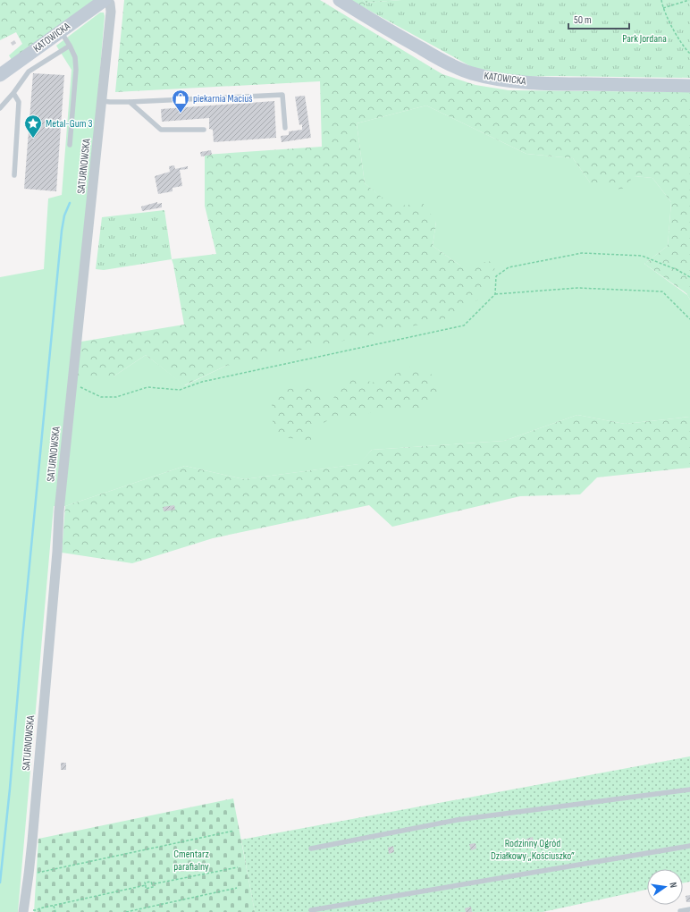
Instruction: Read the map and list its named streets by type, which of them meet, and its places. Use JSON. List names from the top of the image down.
{
  "streets": {
    "street": ["KATOWICKA", "SATURNOWSKA"]
  },
  "parks": ["Park Jordana", "Rodzinny Ogród Działkowy „Kościuszko”", "Cmentarz parafialny"],
  "places": {
    "shop": ["piekarnia Maciuś"],
    "place": ["Metal-Gum 3"]
  },
  "scale_bar": "50 m",
  "north": "right"
}
